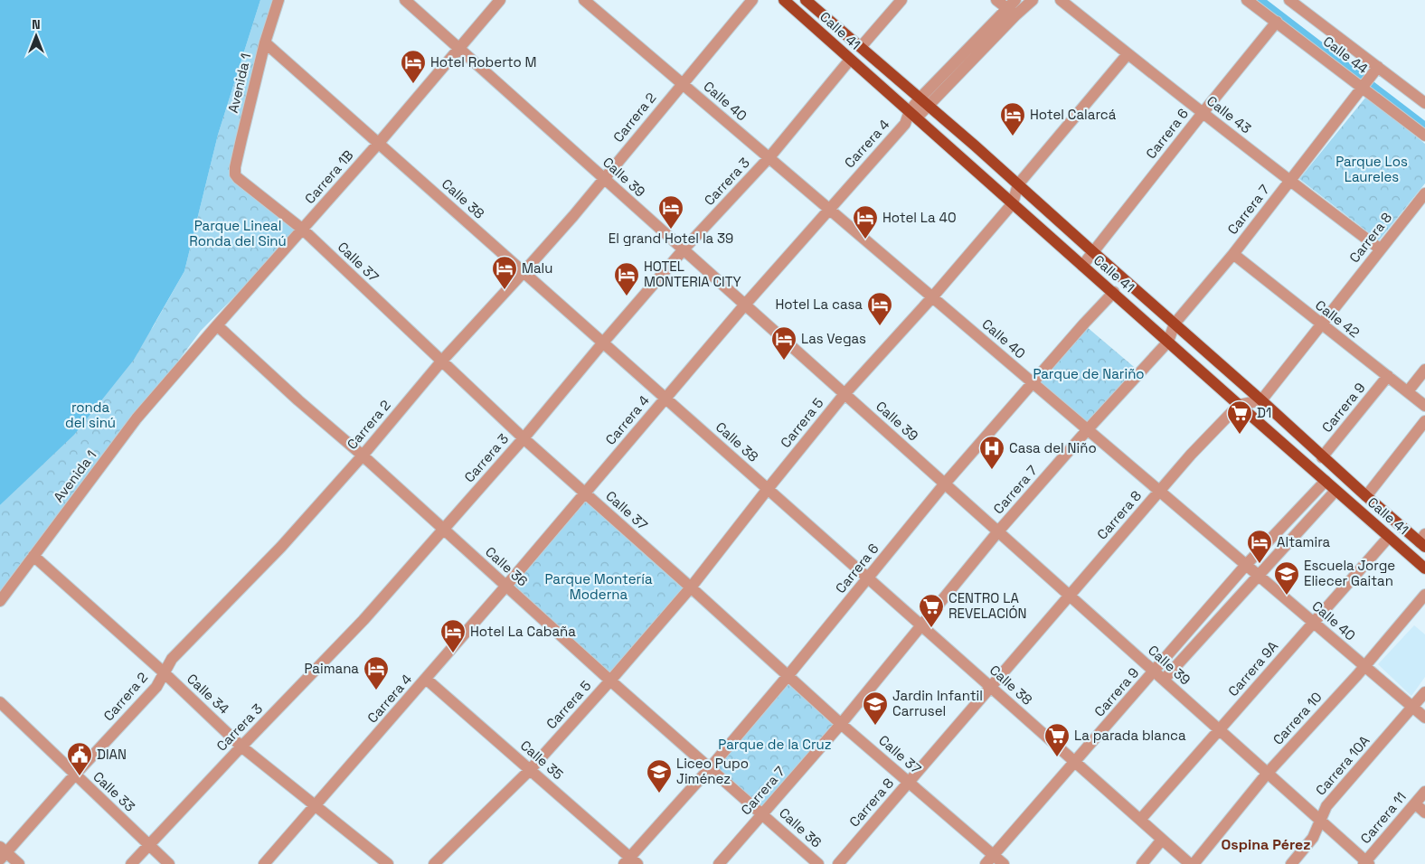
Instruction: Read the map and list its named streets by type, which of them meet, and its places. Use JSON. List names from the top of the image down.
{
  "streets": {
    "main road": ["Calle 41"],
    "street": [
      "Calle 44",
      "Avenida 1",
      "Calle 40",
      "Calle 43",
      "Carrera 2",
      "Carrera 6",
      "Carrera 4",
      "Carrera 1B",
      "Calle 39",
      "Carrera 3",
      "Calle 38",
      "Carrera 7",
      "Carrera 8",
      "Calle 37",
      "Calle 42",
      "Carrera 9",
      "Carrera 5",
      "Calle 36",
      "Carrera 9A",
      "Calle 34",
      "Carrera 10",
      "Calle 35",
      "Carrera 10A",
      "Calle 33",
      "Carrera 11"
    ]
  },
  "crossings": [
    ["Calle 41", "Carrera 6"],
    ["Calle 41", "Carrera 4"],
    ["Calle 41", "Carrera 3"],
    ["Calle 41", "Carrera 7"],
    ["Calle 41", "Carrera 8"],
    ["Calle 41", "Carrera 9"],
    ["Calle 41", "Carrera 5"],
    ["Calle 41", "Carrera 9A"],
    ["Calle 44", "Carrera 6"],
    ["Calle 44", "Carrera 7"],
    ["Avenida 1", "Carrera 1B"],
    ["Avenida 1", "Calle 38"],
    ["Avenida 1", "Calle 37"],
    ["Avenida 1", "Calle 34"],
    ["Calle 40", "Carrera 2"],
    ["Calle 40", "Carrera 6"],
    ["Calle 40", "Carrera 4"],
    ["Calle 40", "Carrera 3"],
    ["Calle 40", "Carrera 7"],
    ["Calle 40", "Carrera 8"],
    ["Calle 40", "Carrera 9"],
    ["Calle 40", "Carrera 5"],
    ["Calle 40", "Carrera 9A"],
    ["Calle 40", "Carrera 10"],
    ["Calle 40", "Carrera 10A"],
    ["Calle 43", "Carrera 6"],
    ["Calle 43", "Carrera 7"],
    ["Calle 43", "Carrera 8"],
    ["Calle 43", "Carrera 5"],
    ["Carrera 2", "Calle 39"],
    ["Carrera 2", "Calle 38"],
    ["Carrera 2", "Calle 37"],
    ["Carrera 2", "Calle 36"],
    ["Carrera 2", "Calle 34"],
    ["Carrera 2", "Calle 33"],
    ["Carrera 6", "Calle 39"],
    ["Carrera 6", "Calle 38"],
    ["Carrera 6", "Calle 37"],
    ["Carrera 6", "Calle 36"],
    ["Carrera 6", "Calle 35"],
    ["Carrera 4", "Calle 39"],
    ["Carrera 4", "Calle 38"],
    ["Carrera 4", "Calle 37"],
    ["Carrera 4", "Calle 36"],
    ["Carrera 4", "Calle 34"],
    ["Carrera 4", "Calle 35"],
    ["Carrera 1B", "Calle 39"],
    ["Carrera 1B", "Calle 38"],
    ["Carrera 1B", "Calle 37"],
    ["Carrera 1B", "Calle 36"],
    ["Calle 39", "Carrera 3"],
    ["Calle 39", "Carrera 7"],
    ["Calle 39", "Carrera 8"],
    ["Calle 39", "Carrera 9"],
    ["Calle 39", "Carrera 5"],
    ["Calle 39", "Carrera 9A"],
    ["Calle 39", "Carrera 10"],
    ["Calle 39", "Carrera 10A"],
    ["Calle 39", "Carrera 11"],
    ["Carrera 3", "Calle 38"],
    ["Carrera 3", "Calle 37"],
    ["Carrera 3", "Calle 36"],
    ["Carrera 3", "Calle 34"],
    ["Carrera 3", "Calle 33"],
    ["Calle 38", "Carrera 7"],
    ["Calle 38", "Carrera 8"],
    ["Calle 38", "Carrera 9"],
    ["Calle 38", "Carrera 5"],
    ["Calle 38", "Carrera 9A"],
    ["Carrera 7", "Calle 37"],
    ["Carrera 7", "Calle 42"],
    ["Carrera 7", "Calle 36"],
    ["Carrera 8", "Calle 37"],
    ["Carrera 8", "Calle 42"],
    ["Calle 37", "Carrera 9"],
    ["Calle 37", "Carrera 5"],
    ["Calle 42", "Carrera 9"],
    ["Carrera 5", "Calle 36"],
    ["Carrera 5", "Calle 35"]
  ],
  "districts": ["Ospina Pérez"],
  "parks": [
    "Parque Los Laureles",
    "Parque Lineal Ronda del Sinú",
    "Parque de Nariño",
    "ronda del sinú",
    "Parque Montería Moderna",
    "Parque de la Cruz"
  ],
  "places": {
    "hotel": [
      "Hotel Roberto M",
      "Hotel Calarcá",
      "El grand Hotel la 39",
      "Hotel La 40",
      "Malu",
      "HOTEL MONTERIA CITY",
      "Hotel La casa",
      "Las Vegas",
      "Altamira",
      "Hotel La Cabaña",
      "Paimana"
    ],
    "supermarket": ["D1", "CENTRO LA REVELACIÓN", "La parada blanca"],
    "hospital": ["Casa del Niño"],
    "school or university": ["Escuela Jorge Eliecer Gaitan", "Jardin Infantil Carrusel", "Liceo Pupo Jiménez"],
    "public building": ["DIAN"]
  },
  "north": "top"
}
